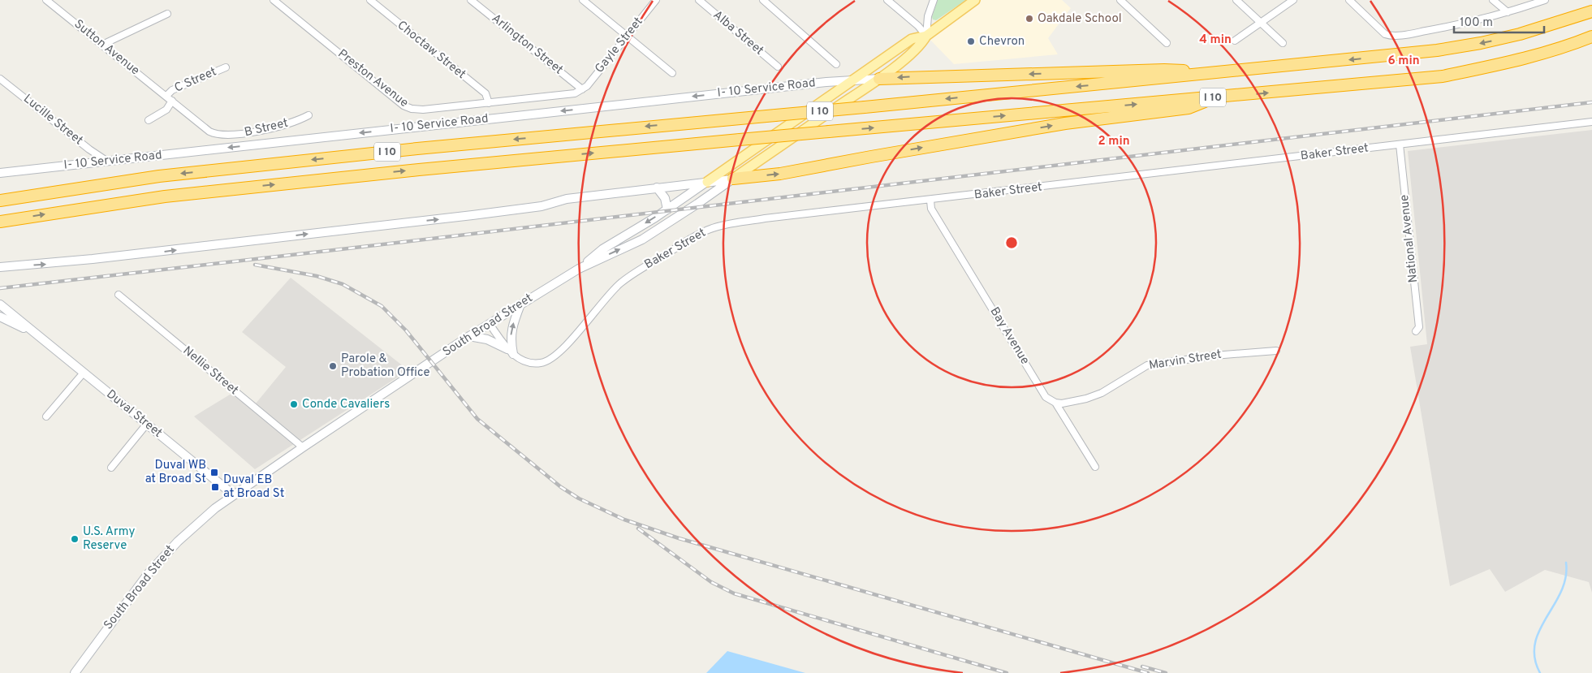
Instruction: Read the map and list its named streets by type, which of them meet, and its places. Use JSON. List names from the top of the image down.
{
  "streets": {
    "highway": ["I 10"],
    "main road": ["I- 10 Service Road", "South Broad Street", "Duval Street"],
    "street": [
      "Alba Street",
      "Arlington Street",
      "Gayle Street",
      "Sutton Avenue",
      "Choctaw Street",
      "Preston Avenue",
      "C Street",
      "Lucille Street",
      "B Street",
      "Baker Street",
      "National Avenue",
      "Bay Avenue",
      "Marvin Street",
      "Nellie Street"
    ]
  },
  "crossings": [
    ["Arlington Street", "Gayle Street"],
    ["Arlington Street", "Preston Avenue"],
    ["Gayle Street", "Preston Avenue"],
    ["Sutton Avenue", "C Street"],
    ["Sutton Avenue", "B Street"],
    ["Choctaw Street", "Preston Avenue"],
    ["C Street", "B Street"],
    ["I- 10 Service Road", "Lucille Street"],
    ["I- 10 Service Road", "South Broad Street"],
    ["Baker Street", "National Avenue"],
    ["Baker Street", "South Broad Street"],
    ["Baker Street", "Bay Avenue"],
    ["South Broad Street", "Nellie Street"],
    ["South Broad Street", "Duval Street"],
    ["Bay Avenue", "Marvin Street"]
  ],
  "one_way": ["I- 10 Service Road"],
  "places": {
    "other": [
      "Oakdale School",
      "Chevron",
      "Parole & Probation Office",
      "Conde Cavaliers",
      "U.S. Army Reserve"
    ],
    "transit": ["Duval WB at Broad St", "Duval EB at Broad St"]
  },
  "scale_bar": "100 m",
  "rings": ["4 min", "6 min", "2 min"]
}
